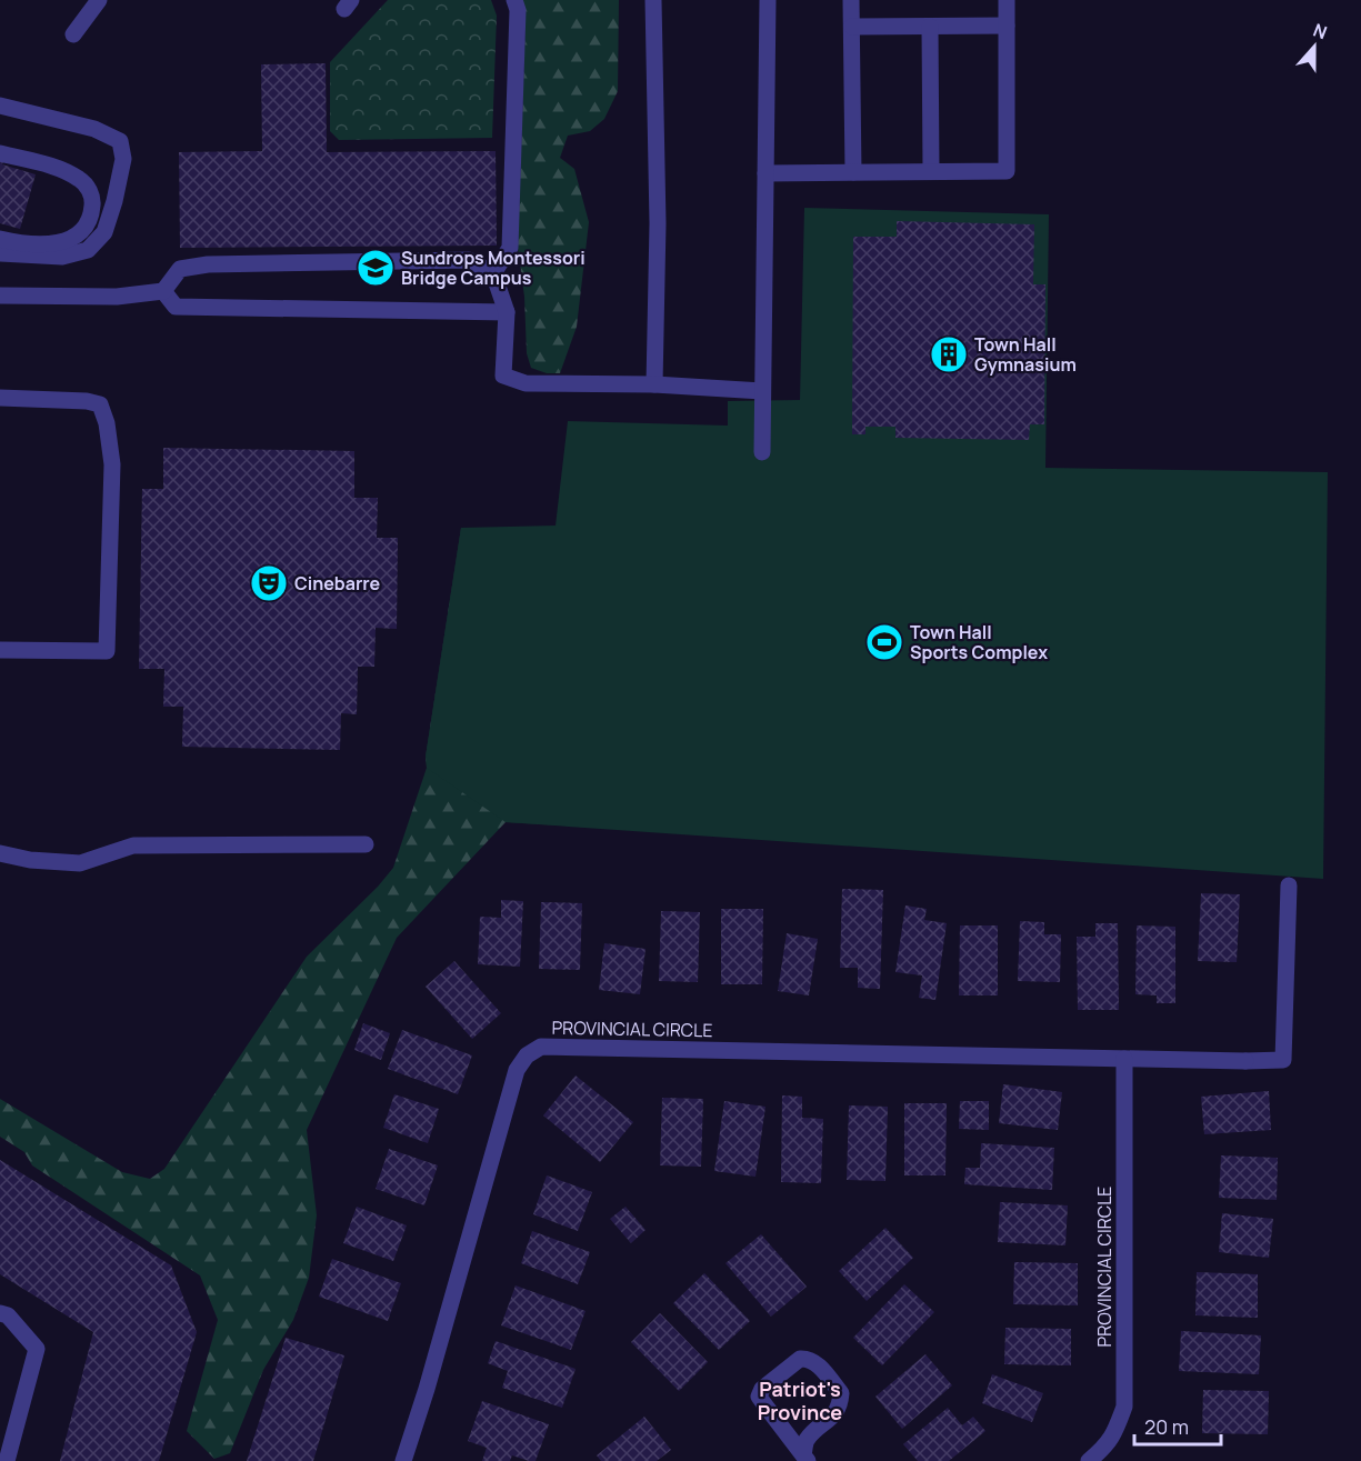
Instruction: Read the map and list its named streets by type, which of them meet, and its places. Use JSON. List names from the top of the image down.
{
  "streets": {
    "street": ["PROVINCIAL CIRCLE"]
  },
  "districts": ["Patriot's Province"],
  "places": {
    "school or university": ["Sundrops Montessori Bridge Campus"],
    "building": ["Town Hall Gymnasium"],
    "theatre": ["Cinebarre"],
    "sports": ["Town Hall Sports Complex"]
  },
  "scale_bar": "20 m",
  "north": "top"
}
